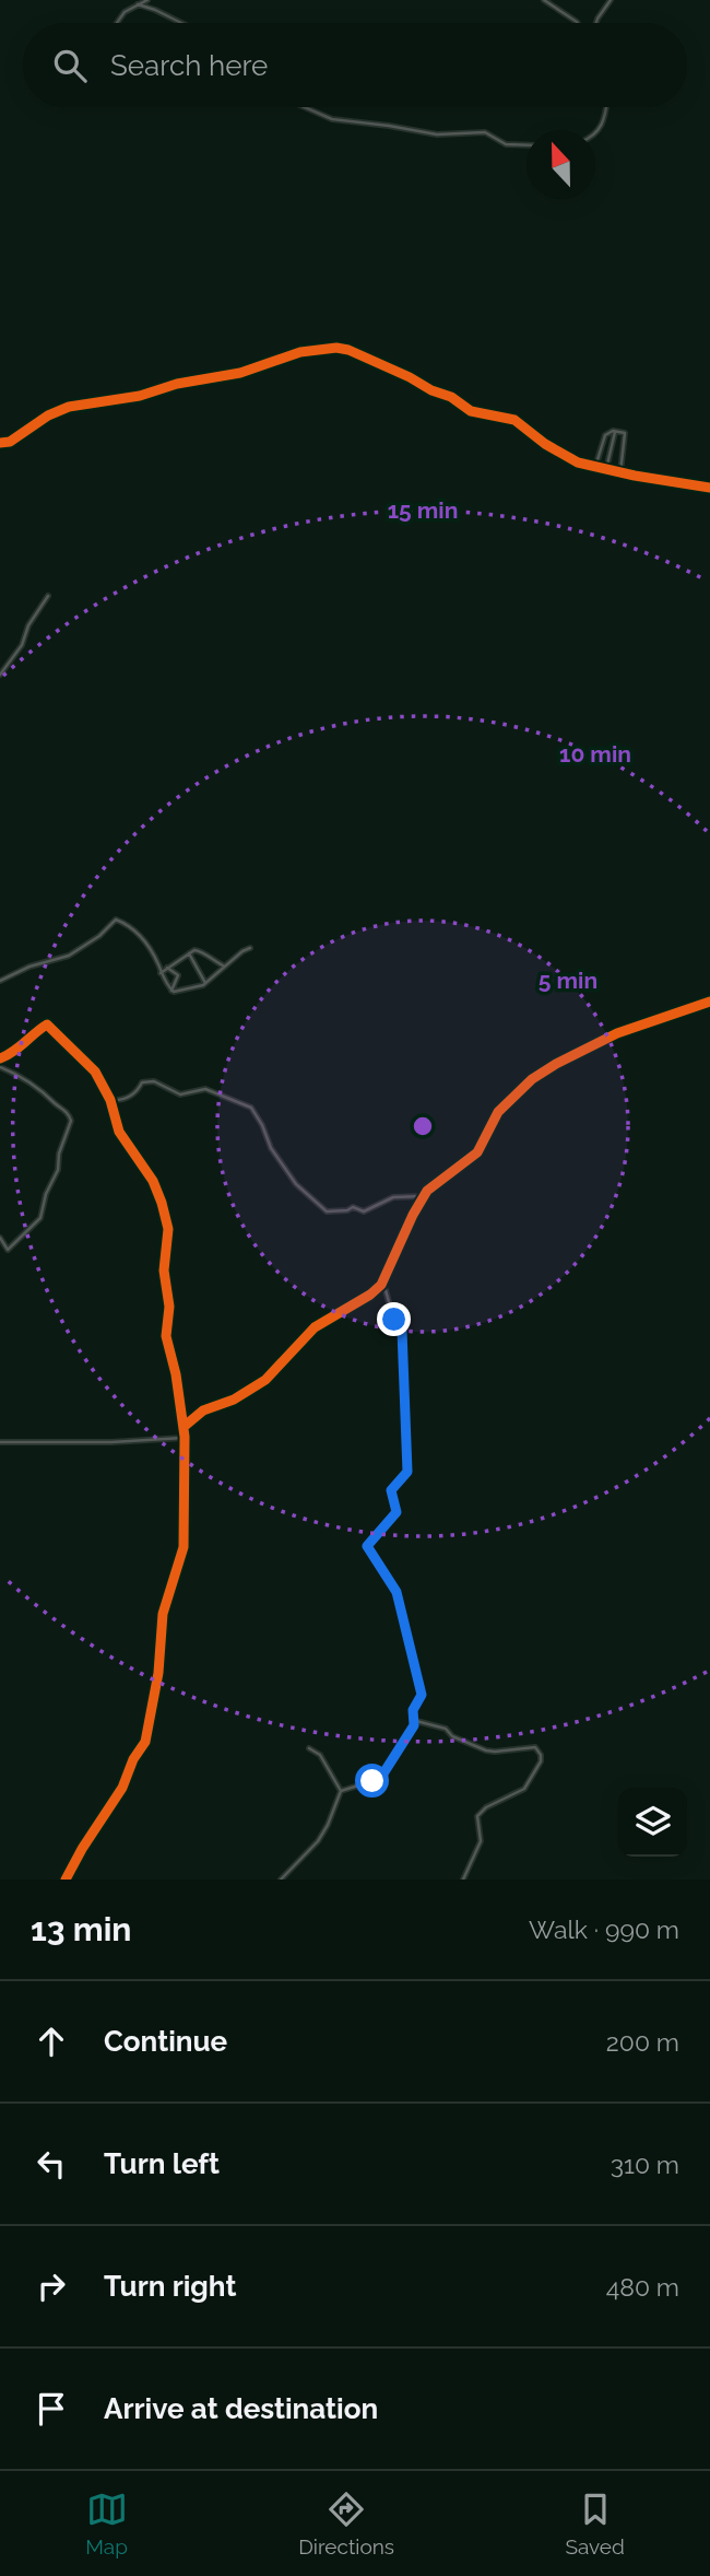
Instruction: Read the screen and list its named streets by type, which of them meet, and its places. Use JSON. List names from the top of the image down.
{
  "north": "top",
  "page": {
    "search": "Search here",
    "heading": ["13 min", "Walk · 990 m"],
    "list": [
      ["Continue", "200 m"],
      ["Turn left", "310 m"],
      ["Turn right", "480 m"],
      "Arrive at destination"
    ],
    "nav": ["Map", "Directions", "Saved"]
  },
  "rings": ["15 min", "10 min", "5 min"]
}
